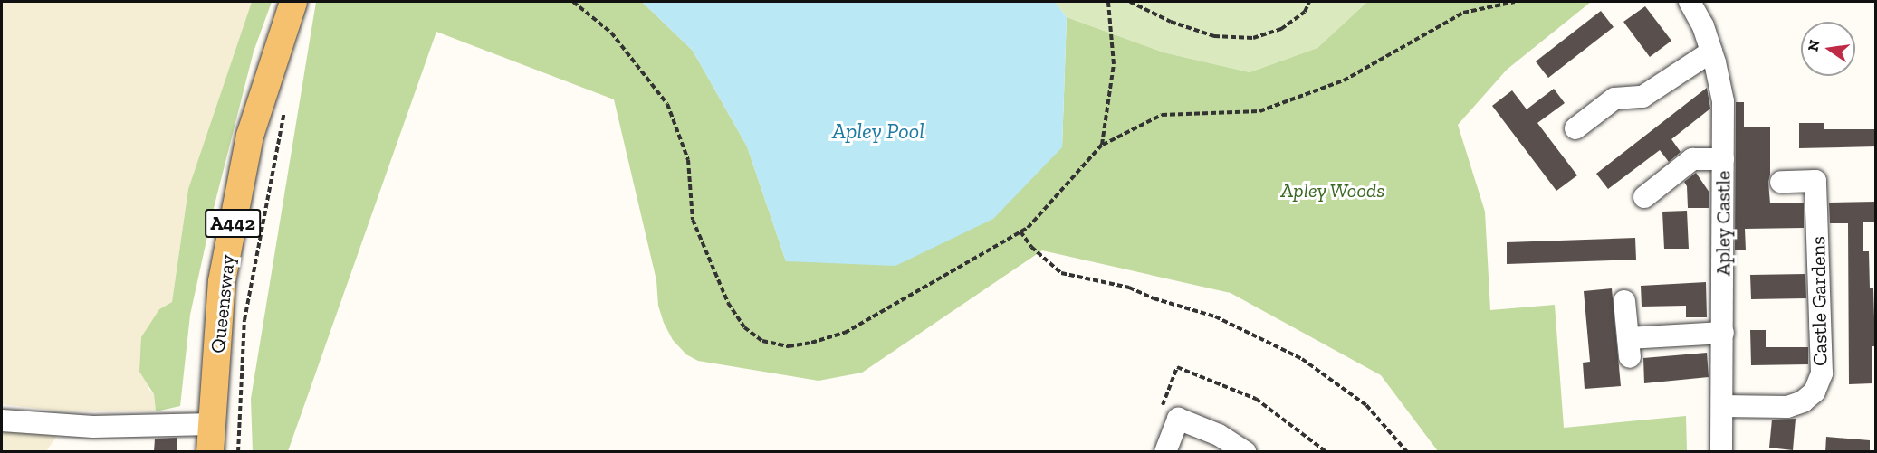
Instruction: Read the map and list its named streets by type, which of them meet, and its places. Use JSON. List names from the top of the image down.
{
  "streets": {
    "main road": ["A442", "Queensway"],
    "street": ["Apley Castle", "Castle Gardens"]
  },
  "crossings": [
    ["Apley Castle", "Castle Gardens"]
  ],
  "water": ["Apley Pool"],
  "parks": ["Apley Woods"],
  "north": "left"
}
